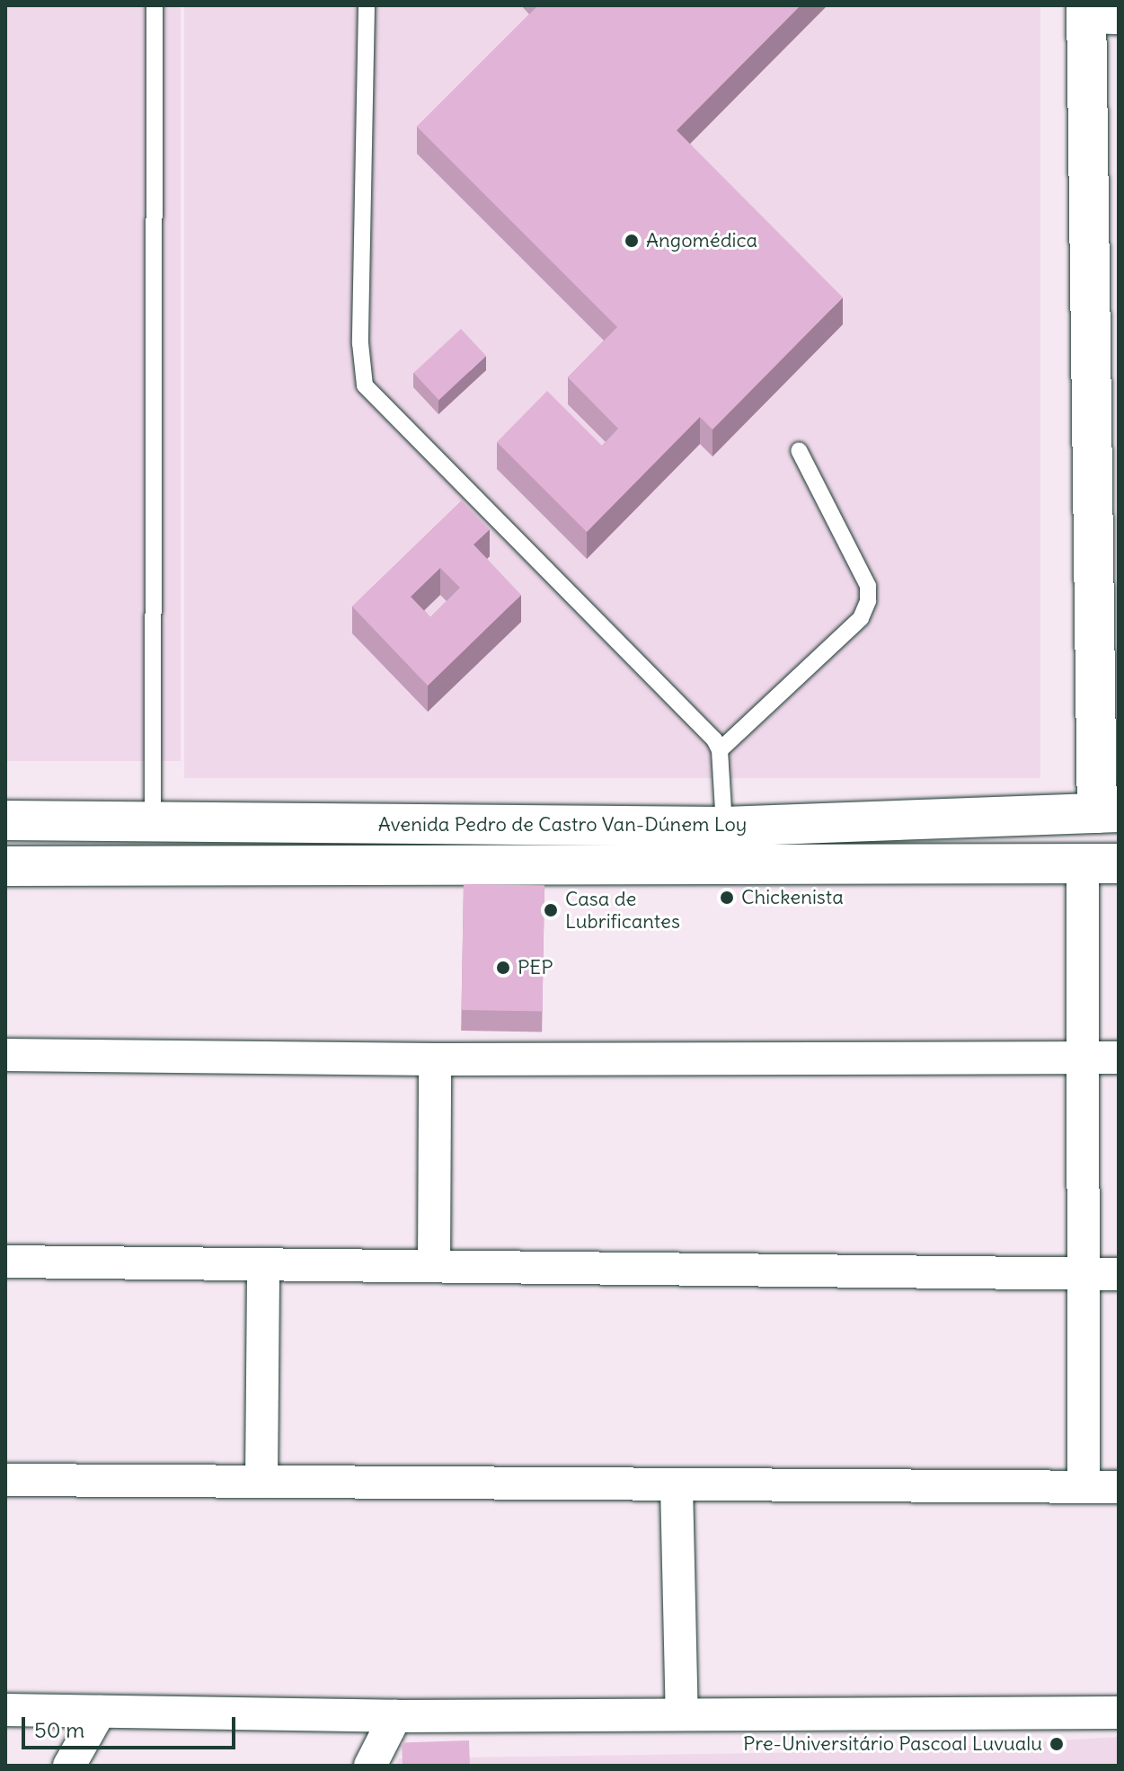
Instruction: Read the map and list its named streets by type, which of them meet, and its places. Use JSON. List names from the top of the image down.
{
  "streets": {
    "main road": ["Avenida Pedro de Castro Van-Dúnem Loy"]
  },
  "places": [
    "Angomédica",
    "Chickenista",
    "Casa de Lubrificantes",
    "PEP",
    "Pre-Universitário Pascoal Luvualu"
  ],
  "scale_bar": "50 m"
}
